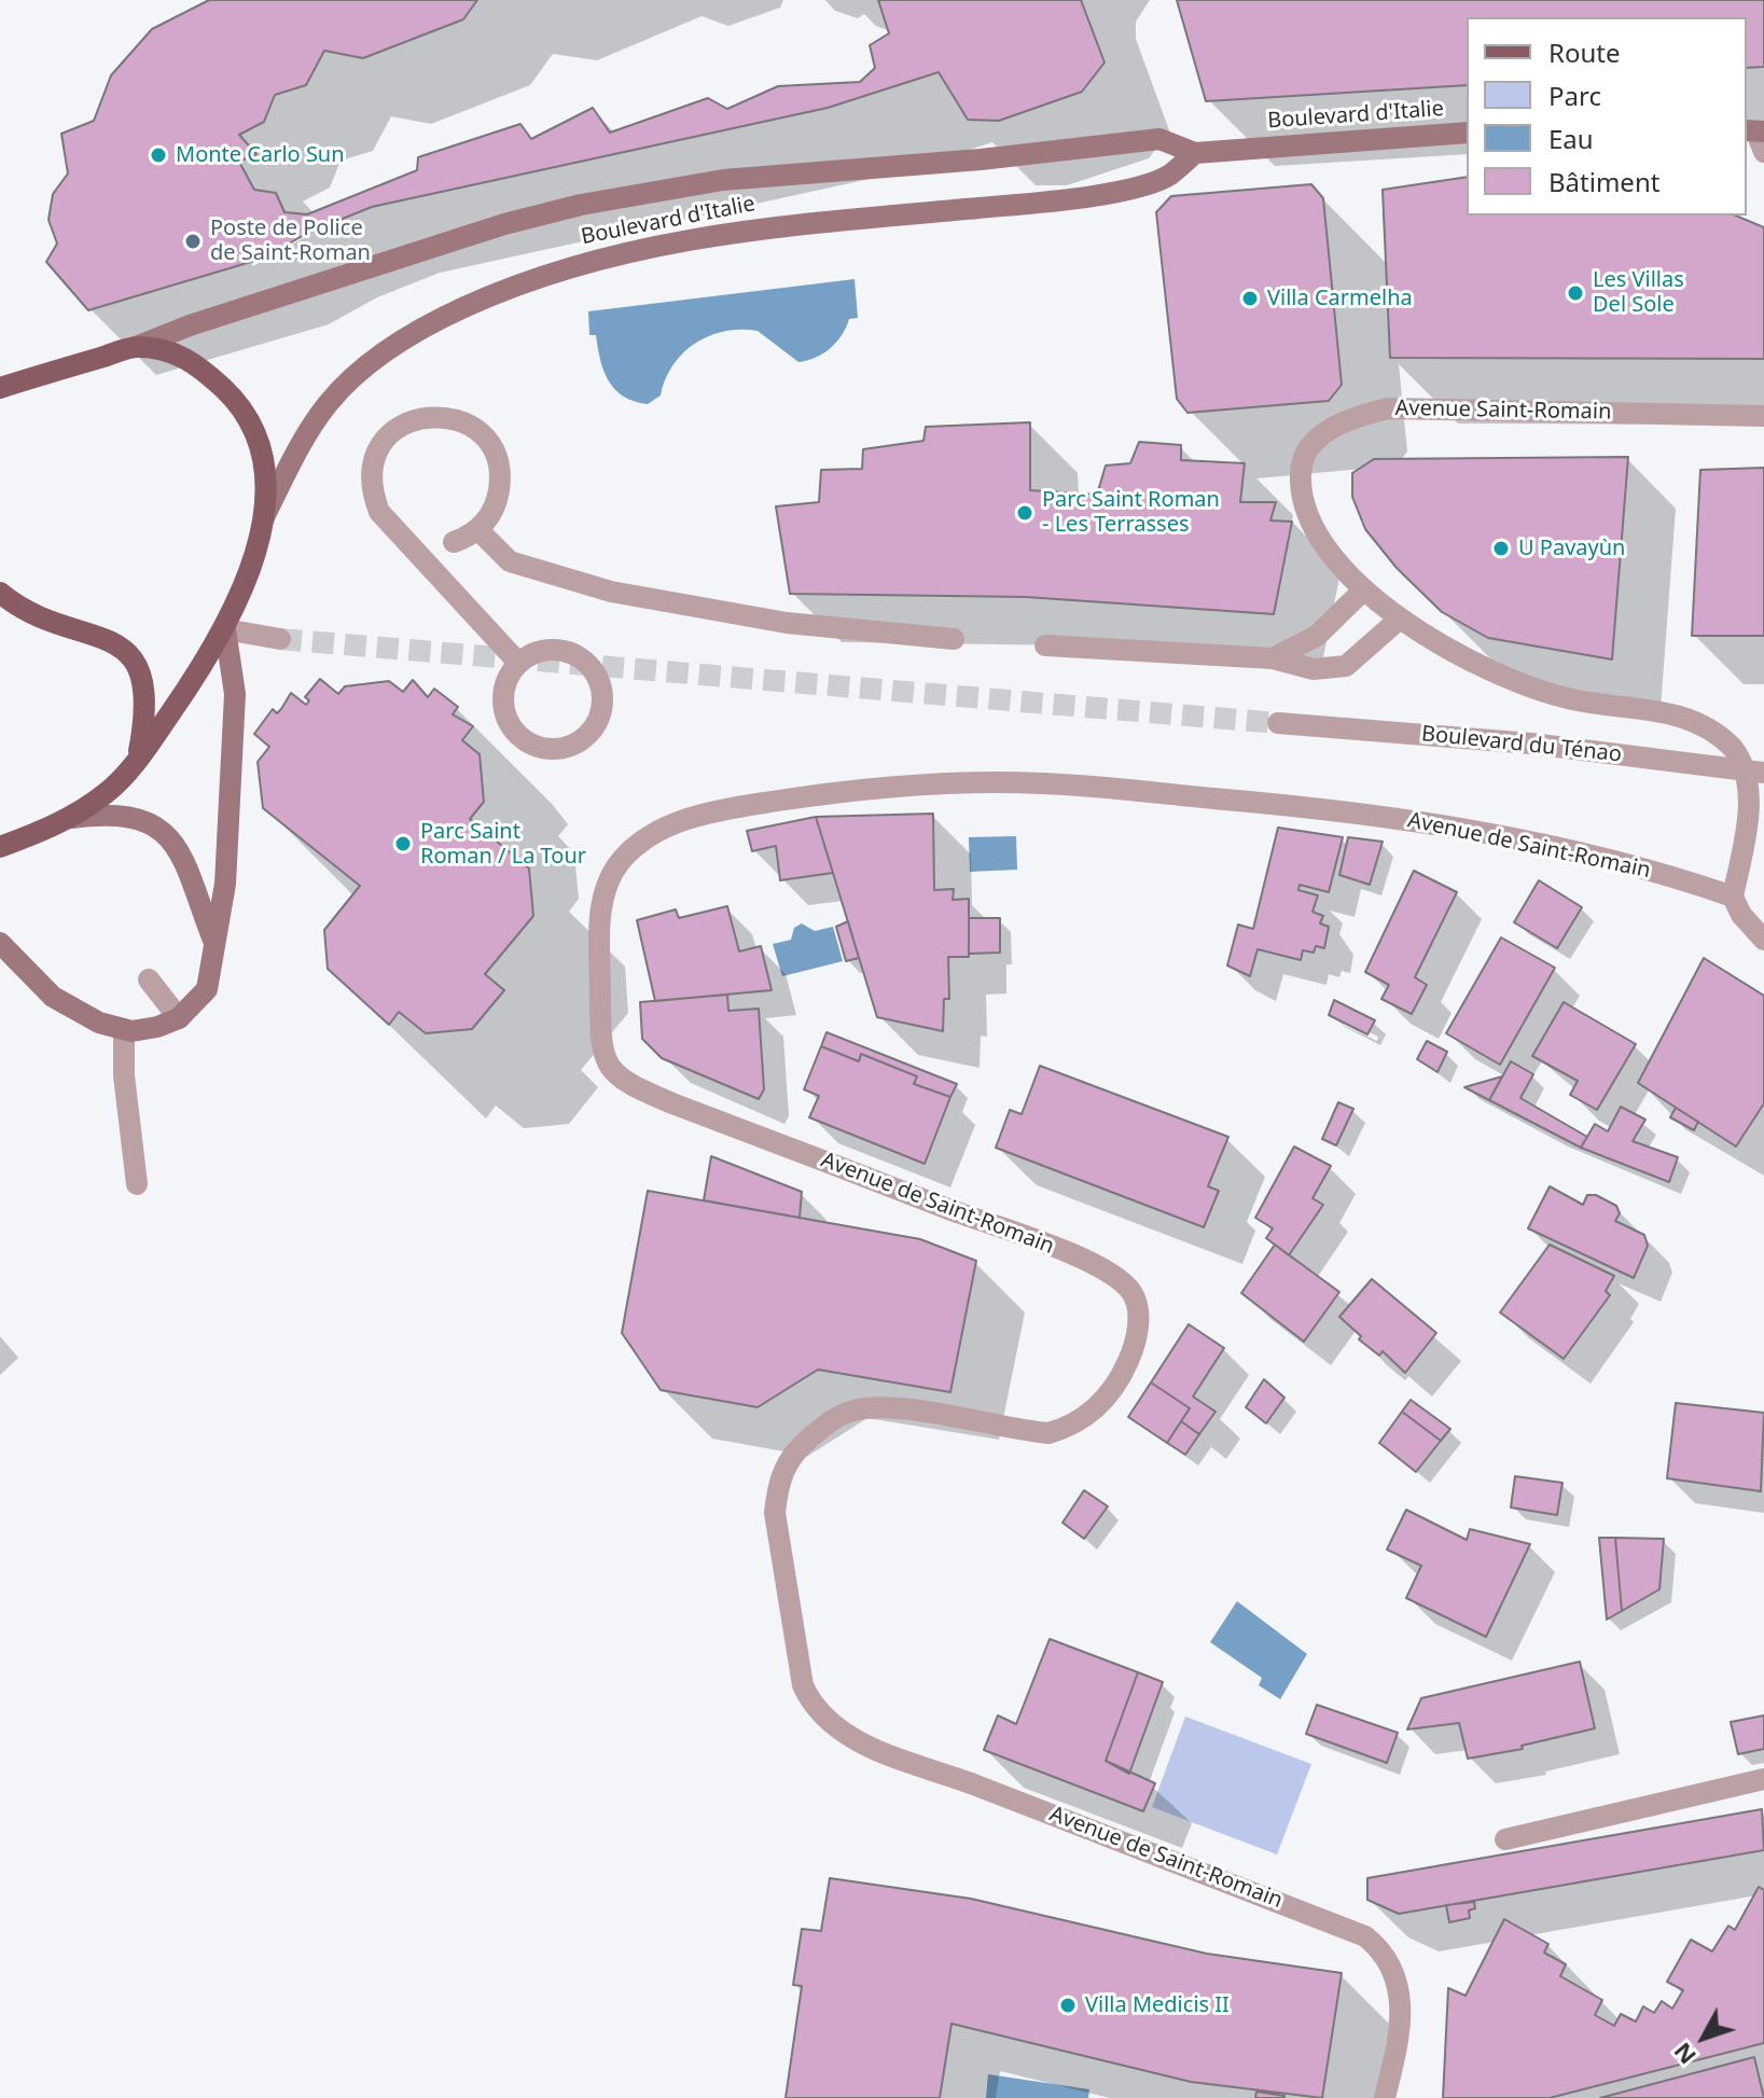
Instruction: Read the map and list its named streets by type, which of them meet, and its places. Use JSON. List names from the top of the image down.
{
  "streets": {
    "main road": ["Boulevard d'Italie"],
    "street": ["Avenue Saint-Romain", "Boulevard du Ténao", "Avenue de Saint-Romain"]
  },
  "crossings": [
    ["Avenue Saint-Romain", "Avenue de Saint-Romain"]
  ],
  "places": [
    "Monte Carlo Sun",
    "Poste de Police de Saint-Roman",
    "Les Villas Del Sole",
    "Villa Carmelha",
    "Parc Saint Roman - Les Terrasses",
    "U Pavayùn",
    "Parc Saint Roman / La Tour",
    "Villa Medicis II"
  ],
  "legend": [
    "Route",
    "Parc",
    "Eau",
    "Bâtiment"
  ],
  "north": "bottom left"
}
